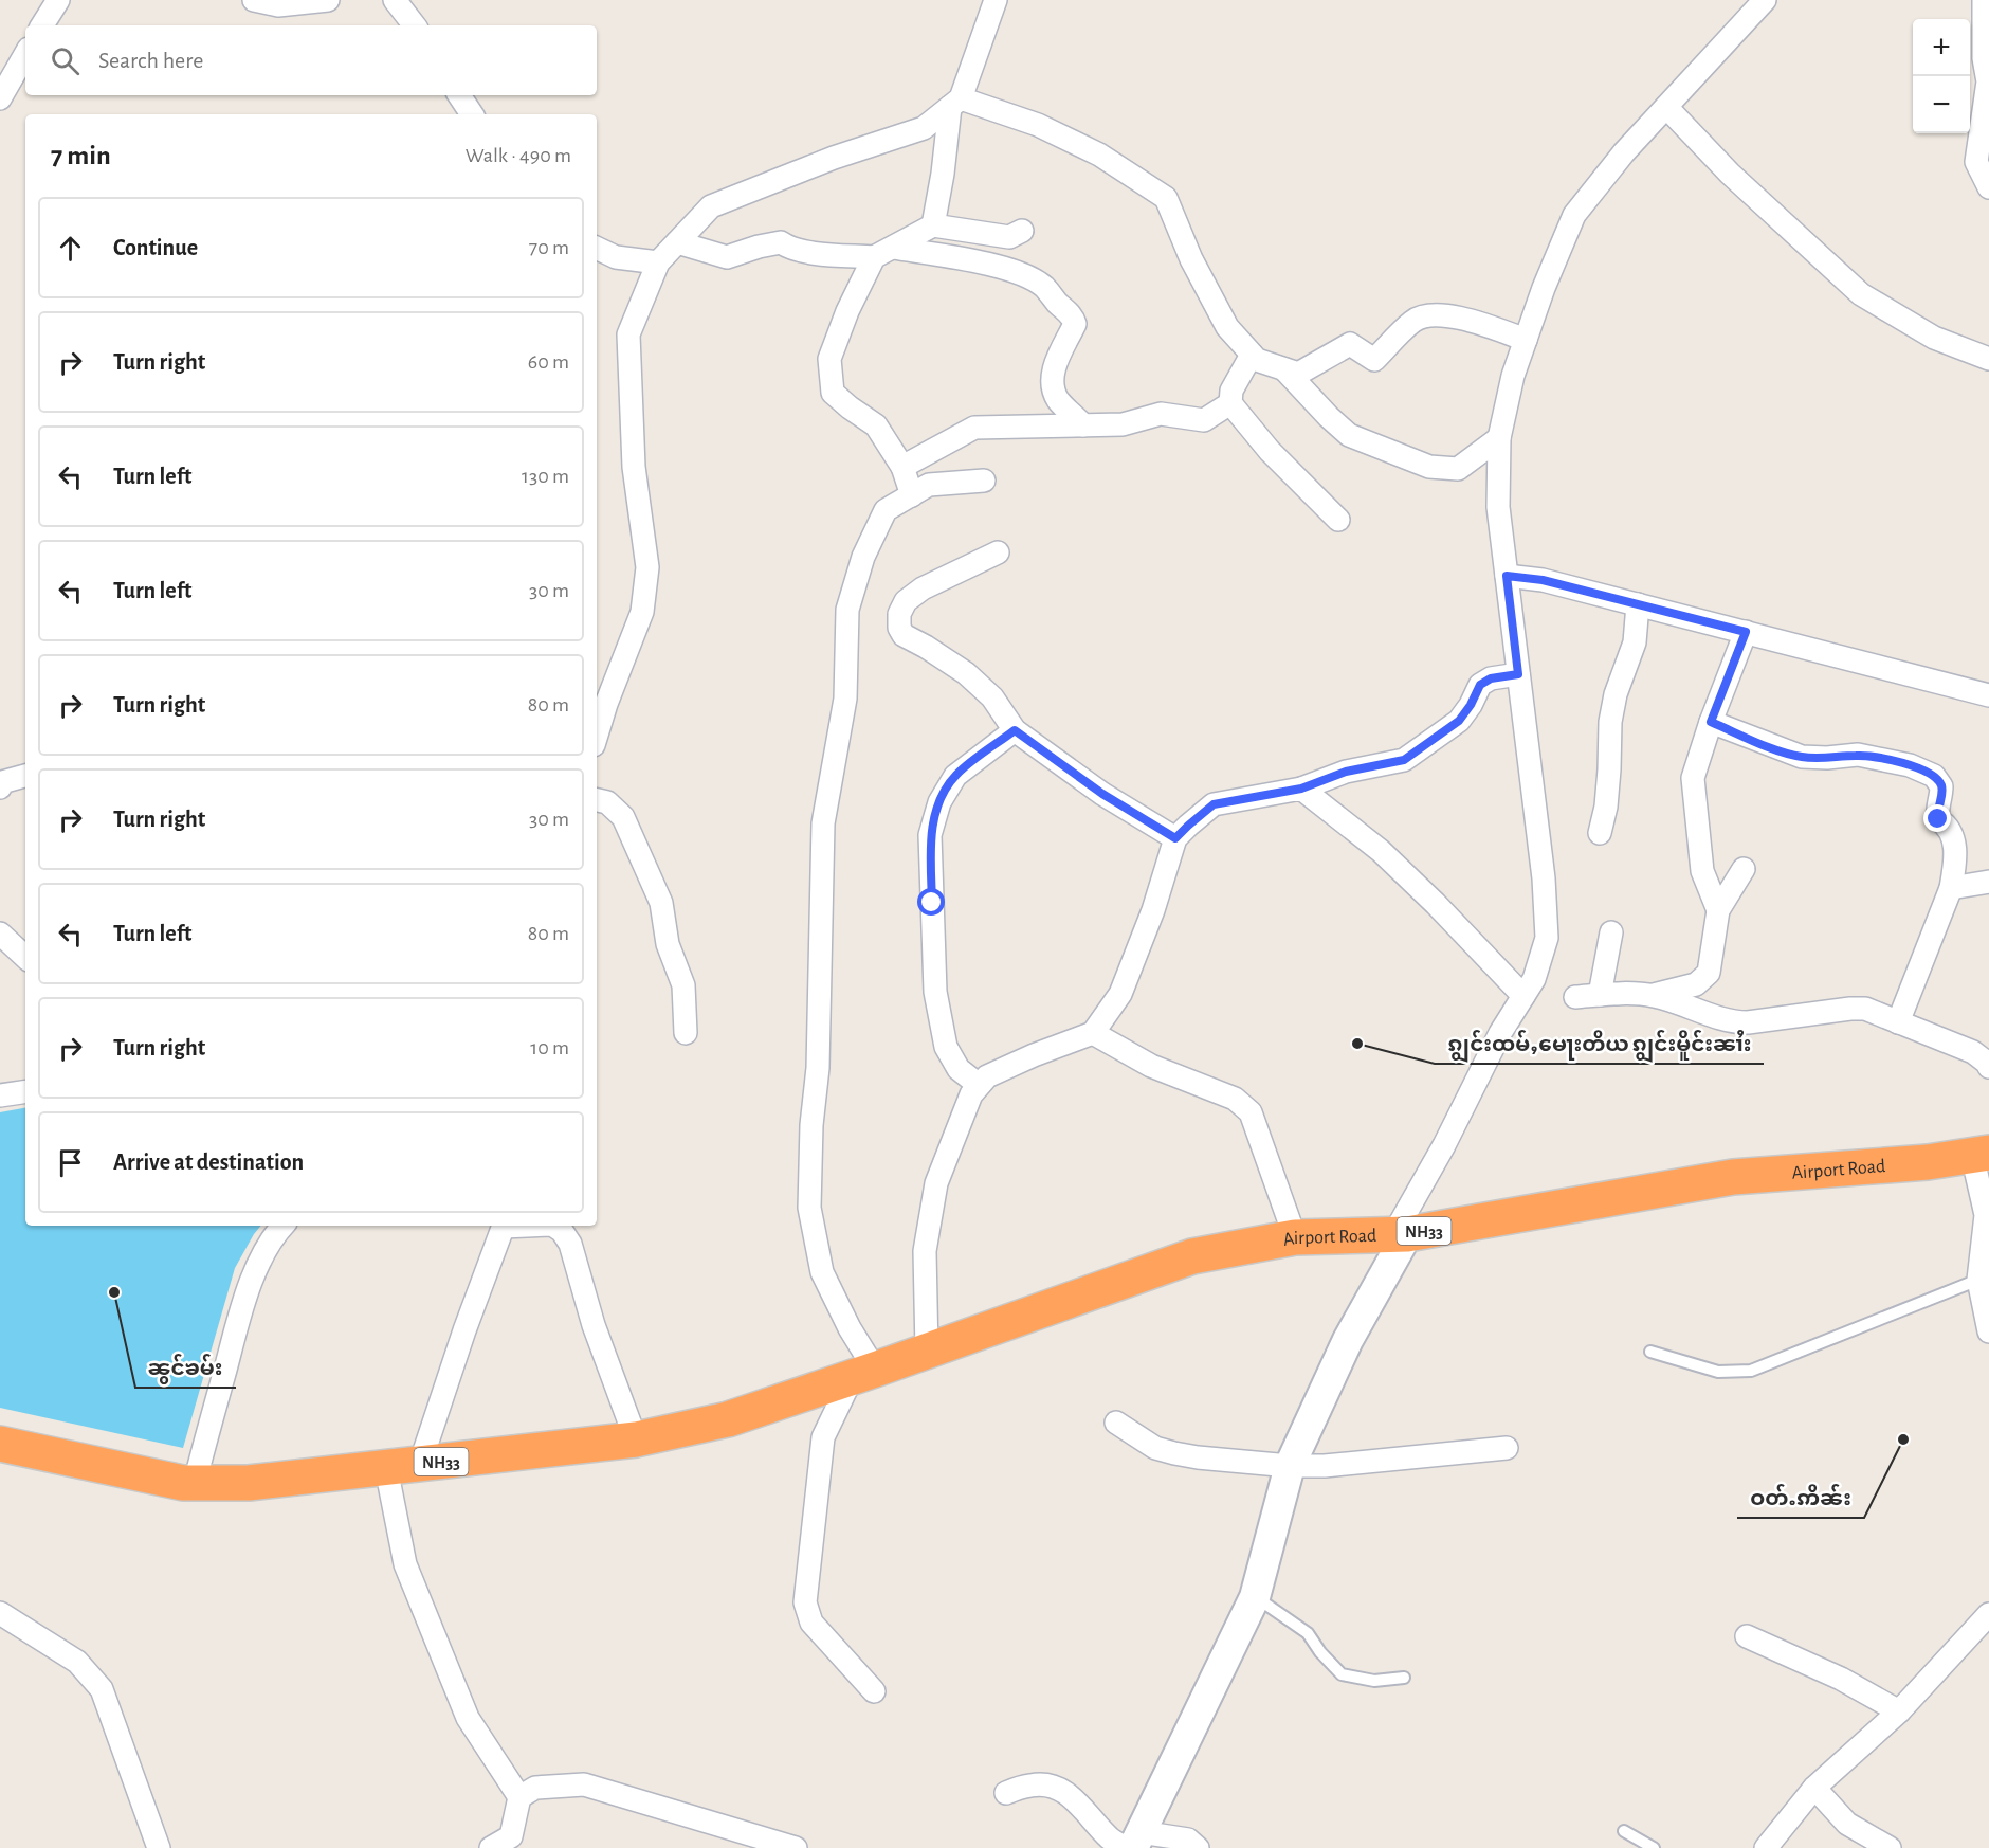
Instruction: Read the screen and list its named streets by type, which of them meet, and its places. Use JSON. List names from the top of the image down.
{
  "streets": {
    "highway": ["Airport Road", "NH33"]
  },
  "crossings": [
    ["Airport Road", "NH33"]
  ],
  "places": ["ၵျွင်းထမ်ႇမေႃးတိယ ၵျွင်းမိူင်းၼၢႆး", "ၼွင်ၶမ်း", "ဝတ်ႉဢိၼ်း"],
  "page": {
    "map_buttons": ["+", "−"],
    "search": "Search here",
    "heading": ["7 min", "Walk · 490 m"],
    "list": [
      ["Continue", "70 m"],
      ["Turn right", "60 m"],
      ["Turn left", "130 m"],
      ["Turn left", "30 m"],
      ["Turn right", "80 m"],
      ["Turn right", "30 m"],
      ["Turn left", "80 m"],
      ["Turn right", "10 m"],
      "Arrive at destination"
    ]
  }
}
